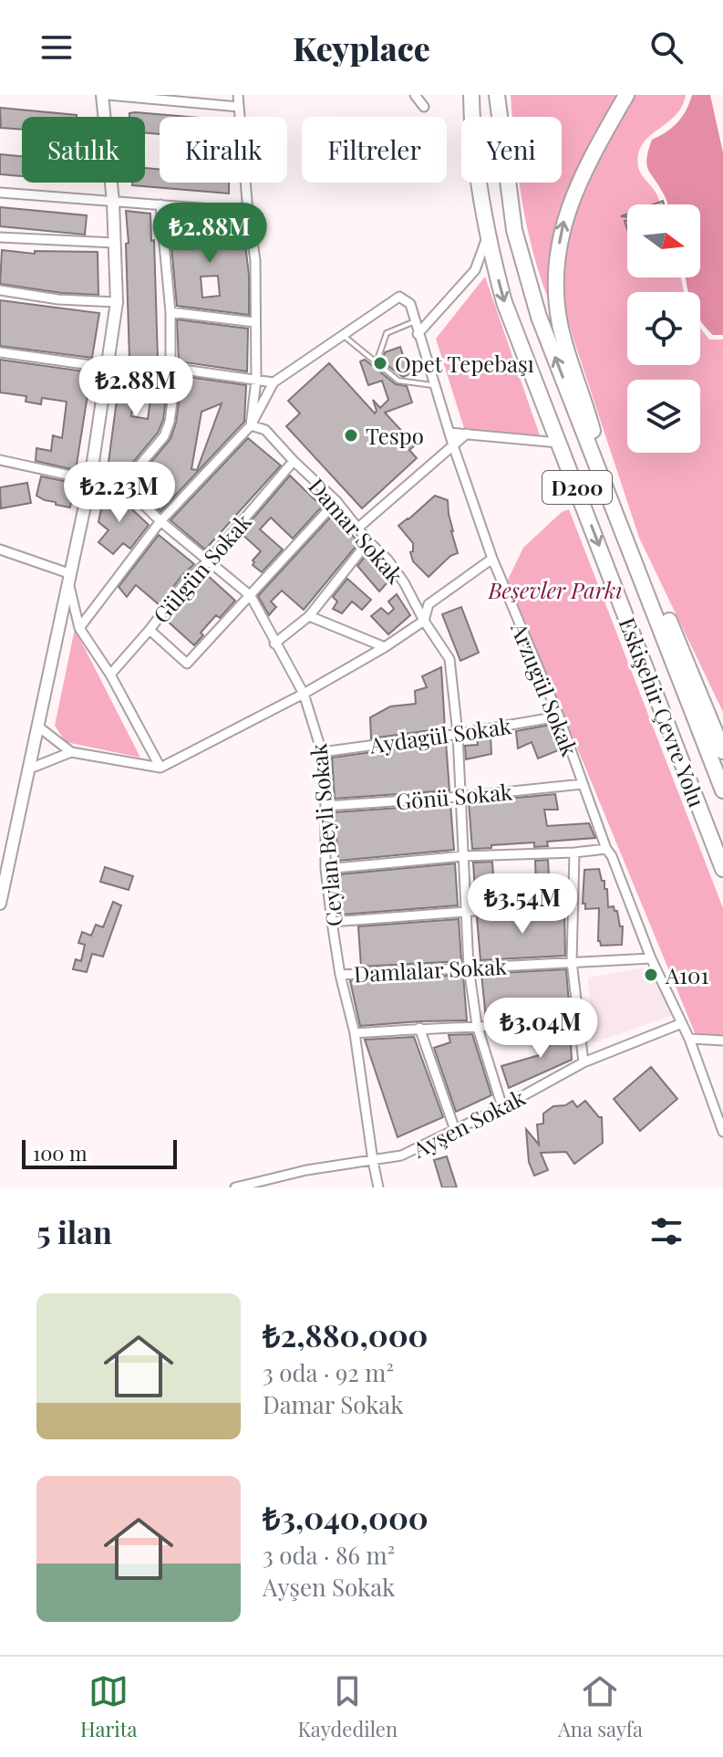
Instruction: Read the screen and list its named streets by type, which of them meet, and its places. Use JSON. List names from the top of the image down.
{
  "streets": {
    "highway": ["D200", "Eskişehir Çevre Yolu"],
    "street": [
      "Damar Sokak",
      "Gülgün Sokak",
      "Arzugül Sokak",
      "Aydagül Sokak",
      "Gönü Sokak",
      "Ceylan Beyli Sokak",
      "Damlalar Sokak",
      "Ayşen Sokak"
    ]
  },
  "crossings": [
    ["Damar Sokak", "Gülgün Sokak"],
    ["Damar Sokak", "Aydagül Sokak"],
    ["Damar Sokak", "Gönü Sokak"],
    ["Damar Sokak", "Damlalar Sokak"],
    ["Damar Sokak", "Ayşen Sokak"],
    ["Gülgün Sokak", "Ceylan Beyli Sokak"],
    ["Arzugül Sokak", "Aydagül Sokak"],
    ["Arzugül Sokak", "Gönü Sokak"],
    ["Arzugül Sokak", "Damlalar Sokak"],
    ["Arzugül Sokak", "Ayşen Sokak"],
    ["Aydagül Sokak", "Ceylan Beyli Sokak"],
    ["Gönü Sokak", "Ceylan Beyli Sokak"],
    ["Ceylan Beyli Sokak", "Damlalar Sokak"],
    ["Ceylan Beyli Sokak", "Ayşen Sokak"]
  ],
  "parks": ["Beşevler Parkı"],
  "places": ["Opet Tepebaşı", "Tespo", "A101"],
  "scale_bar": "100 m",
  "north": "right",
  "page": {
    "header": "Keyplace",
    "chip": [
      "Satılık",
      "Kiralık",
      "Filtreler",
      "Yeni"
    ],
    "price": [
      "₺2.88M",
      "₺2.88M",
      "₺2.23M",
      "₺3.54M",
      "₺3.04M"
    ],
    "scale": "100 m",
    "heading": "5 ilan",
    "list": [
      {
        "name": "₺2,880,000",
        "note": "3 oda · 92 m² · Damar Sokak"
      },
      {
        "name": "₺3,040,000",
        "note": "3 oda · 86 m² · Ayşen Sokak"
      }
    ],
    "tabs": ["Harita", "Kaydedilen", "Ana sayfa"]
  }
}
